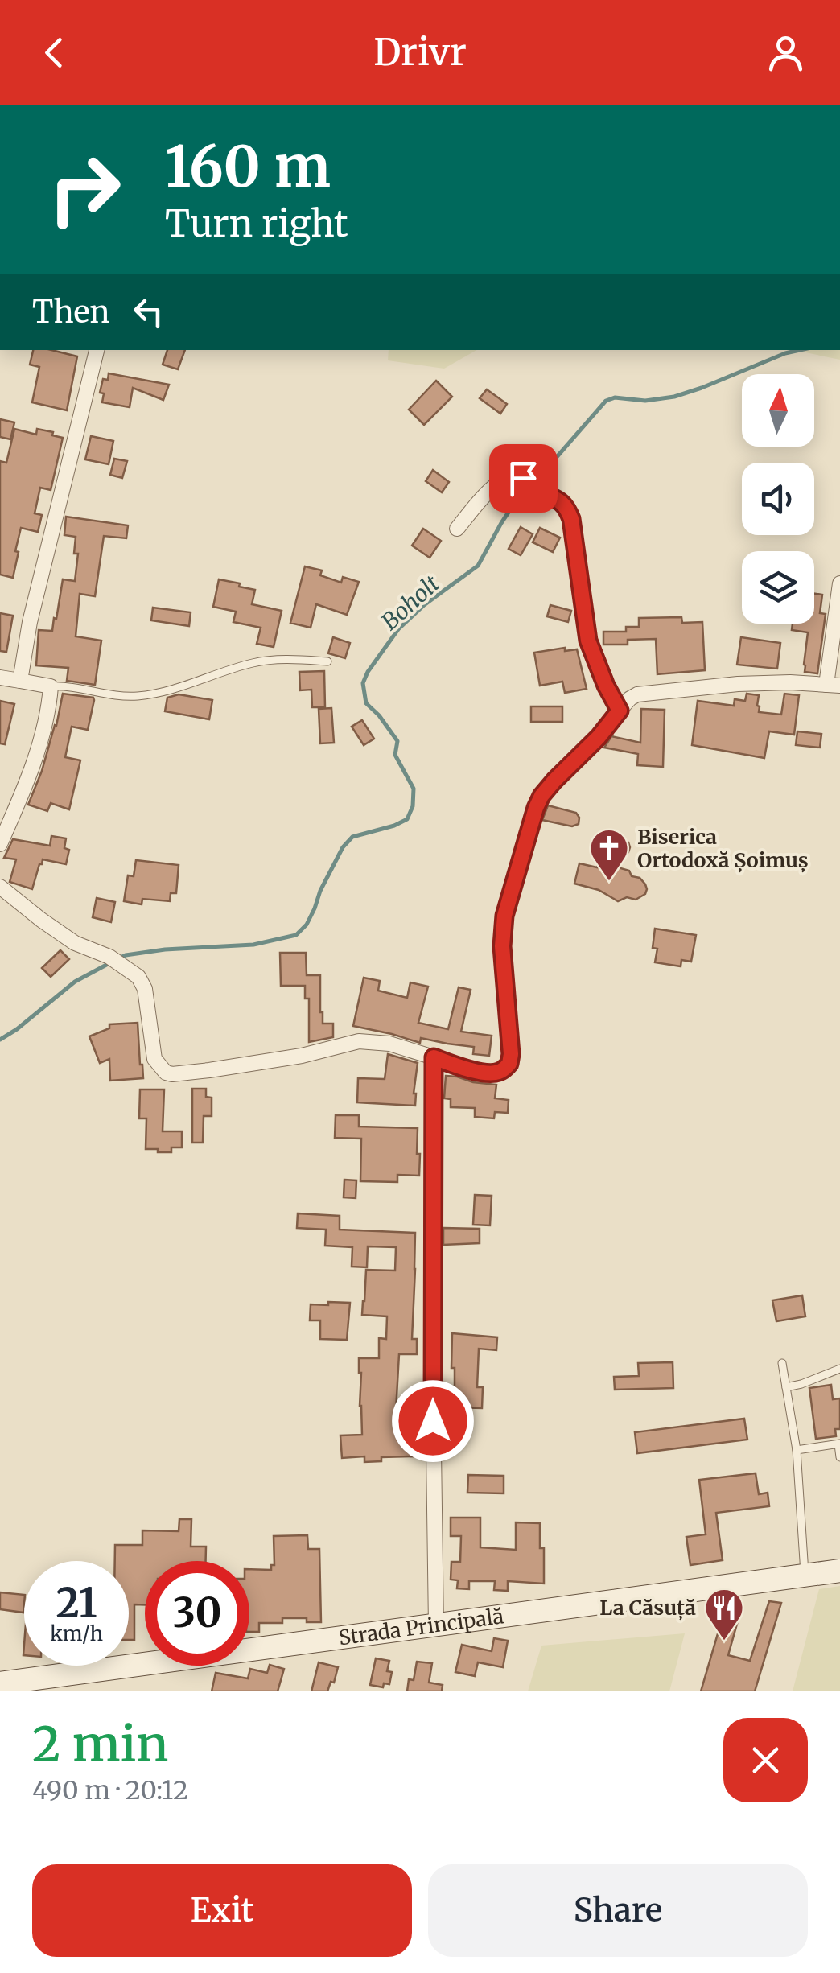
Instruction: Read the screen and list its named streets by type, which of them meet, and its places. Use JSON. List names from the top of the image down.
{
  "streets": {
    "main road": ["Strada Principală"]
  },
  "water": ["Boholt"],
  "places": {
    "church": ["Biserica Ortodoxă Șoimuș"],
    "restaurant": ["La Căsuță"]
  },
  "north": "top",
  "page": {
    "header": "Drivr",
    "turn": ["160 m", "Turn right"],
    "then": "Then",
    "speed": "21 km/h",
    "limit": "30",
    "heading": ["2 min", "490 m · 20:12"],
    "buttons": ["Exit", "Share"]
  }
}
